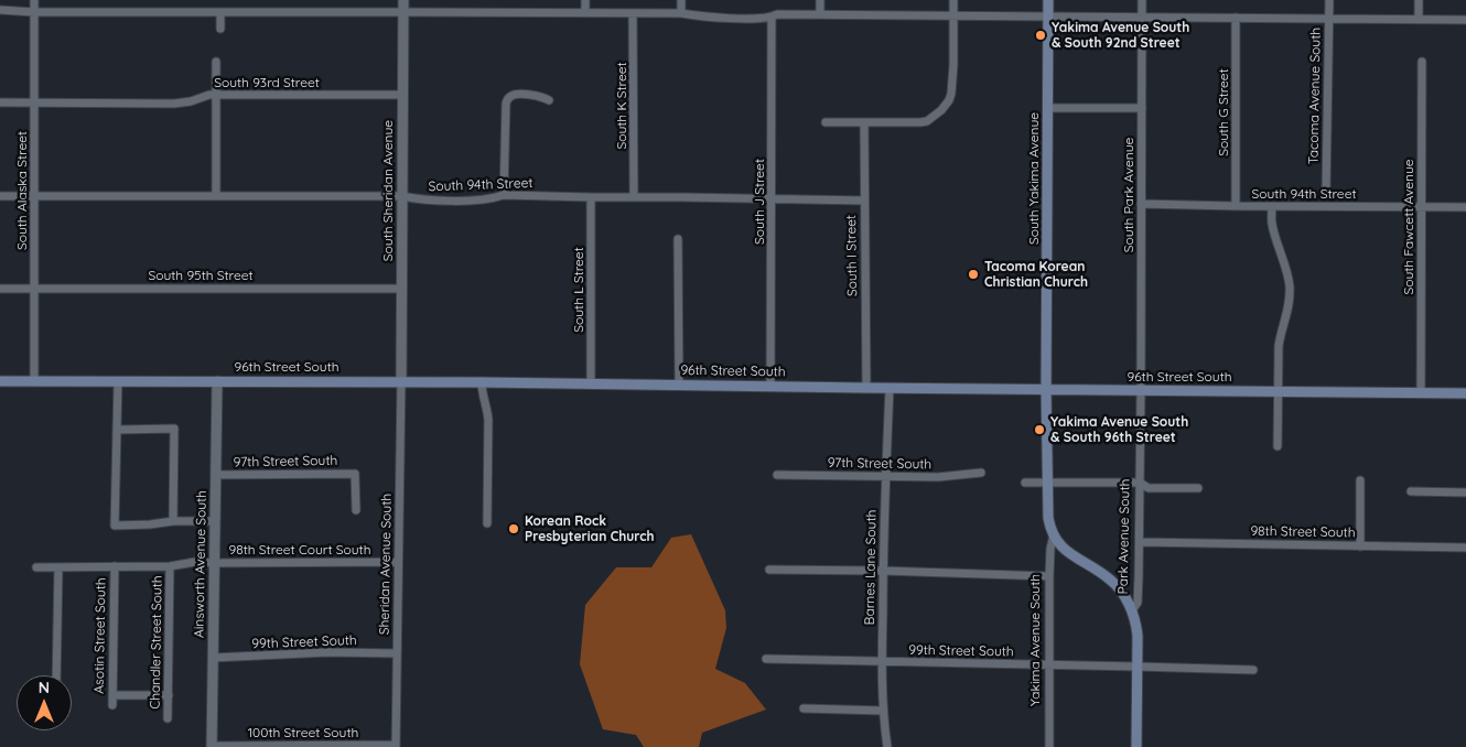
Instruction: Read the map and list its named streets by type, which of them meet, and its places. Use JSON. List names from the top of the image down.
{
  "streets": {
    "main road": [
      "South Yakima Avenue",
      "96th Street South",
      "Park Avenue South",
      "Yakima Avenue South"
    ],
    "street": [
      "South 93rd Street",
      "Tacoma Avenue South",
      "South K Street",
      "South G Street",
      "South 94th Street",
      "South Alaska Street",
      "South Sheridan Avenue",
      "South Park Avenue",
      "South J Street",
      "South Fawcett Avenue",
      "South I Street",
      "South 95th Street",
      "South L Street",
      "97th Street South",
      "98th Street South",
      "98th Street Court South",
      "Ainsworth Avenue South",
      "Sheridan Avenue South",
      "Barnes Lane South",
      "Asotin Street South",
      "Chandler Street South",
      "99th Street South",
      "100th Street South"
    ]
  },
  "crossings": [
    ["South 93rd Street", "South Alaska Street"],
    ["South 93rd Street", "South Sheridan Avenue"],
    ["South K Street", "South 94th Street"],
    ["South G Street", "South 94th Street"],
    ["South Yakima Avenue", "96th Street South"],
    ["South Yakima Avenue", "Yakima Avenue South"],
    ["South 94th Street", "South Alaska Street"],
    ["South 94th Street", "South Sheridan Avenue"],
    ["South 94th Street", "South Park Avenue"],
    ["South 94th Street", "South J Street"],
    ["South 94th Street", "South Fawcett Avenue"],
    ["South 94th Street", "South I Street"],
    ["South 94th Street", "South L Street"],
    ["South Alaska Street", "South 95th Street"],
    ["South Alaska Street", "96th Street South"],
    ["South Sheridan Avenue", "South 95th Street"],
    ["South Sheridan Avenue", "96th Street South"],
    ["South Sheridan Avenue", "Sheridan Avenue South"],
    ["South Park Avenue", "96th Street South"],
    ["South Park Avenue", "Park Avenue South"],
    ["South J Street", "96th Street South"],
    ["South Fawcett Avenue", "96th Street South"],
    ["South I Street", "96th Street South"],
    ["South L Street", "96th Street South"],
    ["96th Street South", "Park Avenue South"],
    ["96th Street South", "Ainsworth Avenue South"],
    ["96th Street South", "Sheridan Avenue South"],
    ["96th Street South", "Barnes Lane South"],
    ["96th Street South", "Yakima Avenue South"],
    ["97th Street South", "Ainsworth Avenue South"],
    ["97th Street South", "Barnes Lane South"],
    ["98th Street South", "Park Avenue South"],
    ["Park Avenue South", "Yakima Avenue South"],
    ["Park Avenue South", "99th Street South"],
    ["98th Street Court South", "Ainsworth Avenue South"],
    ["98th Street Court South", "Sheridan Avenue South"],
    ["98th Street Court South", "Asotin Street South"],
    ["98th Street Court South", "Chandler Street South"],
    ["Ainsworth Avenue South", "99th Street South"],
    ["Ainsworth Avenue South", "100th Street South"],
    ["Sheridan Avenue South", "99th Street South"],
    ["Sheridan Avenue South", "100th Street South"],
    ["Barnes Lane South", "99th Street South"],
    ["Yakima Avenue South", "99th Street South"]
  ],
  "places": [
    "Yakima Avenue South & South 92nd Street",
    "Tacoma Korean Christian Church",
    "Yakima Avenue South & South 96th Street",
    "Korean Rock Presbyterian Church"
  ],
  "north": "top"
}
